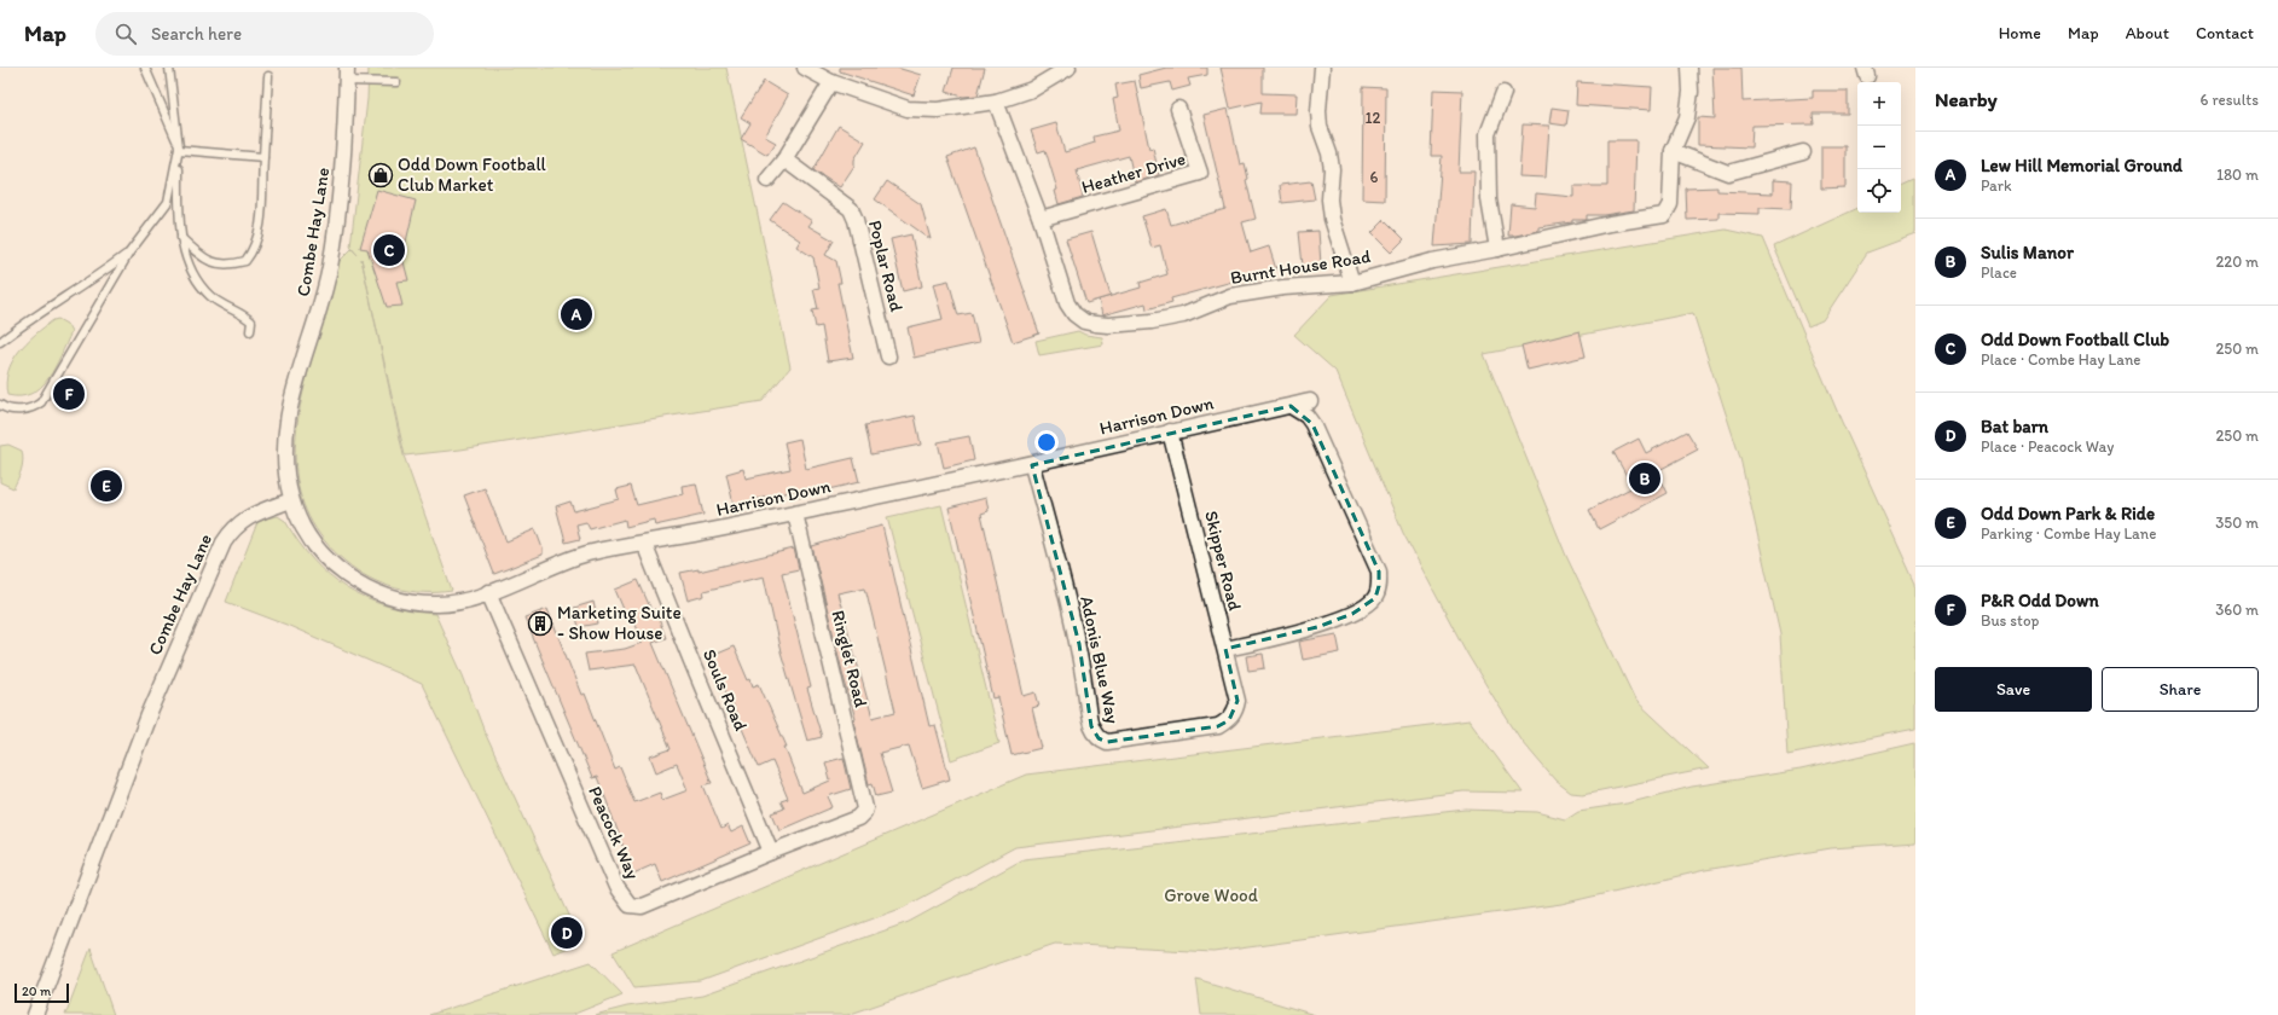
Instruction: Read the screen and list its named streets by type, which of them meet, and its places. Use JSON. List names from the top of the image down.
{
  "streets": {
    "street": [
      "Heather Drive",
      "Combe Hay Lane",
      "Poplar Road",
      "Burnt House Road",
      "Harrison Down",
      "Skipper Road",
      "Ringlet Road",
      "Adonis Blue Way",
      "Souls Road",
      "Peacock Way"
    ]
  },
  "crossings": [
    ["Heather Drive", "Burnt House Road"],
    ["Combe Hay Lane", "Harrison Down"],
    ["Harrison Down", "Skipper Road"],
    ["Harrison Down", "Ringlet Road"],
    ["Harrison Down", "Adonis Blue Way"],
    ["Harrison Down", "Souls Road"],
    ["Harrison Down", "Peacock Way"],
    ["Skipper Road", "Adonis Blue Way"],
    ["Ringlet Road", "Peacock Way"],
    ["Souls Road", "Peacock Way"]
  ],
  "parks": ["Grove Wood"],
  "places": {
    "shop": ["Odd Down Football Club Market"],
    "building": ["Marketing Suite - Show House"]
  },
  "house_numbers": ["12", "6"],
  "scale_bar": "20 m",
  "page": {
    "header": "Map",
    "search": "Search here",
    "nav": [
      "Home",
      "Map",
      "About",
      "Contact"
    ],
    "heading": ["Nearby", "6 results"],
    "map_buttons": ["+", "−"],
    "list": [
      {
        "mark": "A",
        "name": "Lew Hill Memorial Ground",
        "note": "Park",
        "value": "180 m"
      },
      {
        "mark": "B",
        "name": "Sulis Manor",
        "note": "Place",
        "value": "220 m"
      },
      {
        "mark": "C",
        "name": "Odd Down Football Club",
        "note": "Place · Combe Hay Lane",
        "value": "250 m"
      },
      {
        "mark": "D",
        "name": "Bat barn",
        "note": "Place · Peacock Way",
        "value": "250 m"
      },
      {
        "mark": "E",
        "name": "Odd Down Park & Ride",
        "note": "Parking · Combe Hay Lane",
        "value": "350 m"
      },
      {
        "mark": "F",
        "name": "P&R Odd Down",
        "note": "Bus stop",
        "value": "360 m"
      }
    ],
    "pins": [
      "C",
      "A",
      "F",
      "B",
      "E",
      "D"
    ],
    "buttons": ["Save", "Share"],
    "scale": "20 m"
  }
}
